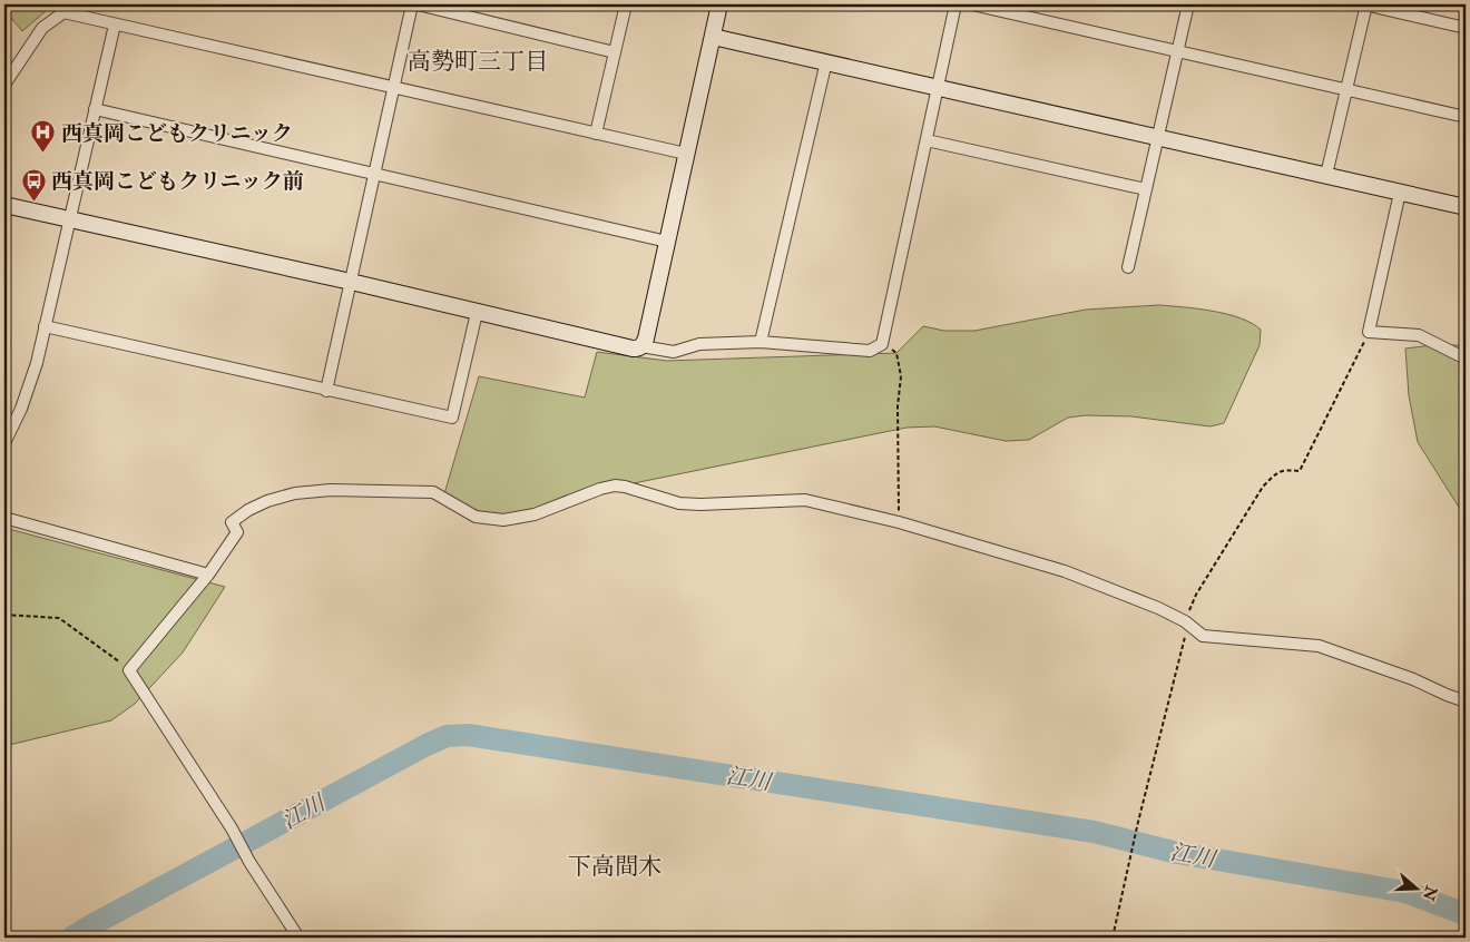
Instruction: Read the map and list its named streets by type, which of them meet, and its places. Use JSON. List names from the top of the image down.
{
  "districts": ["高勢町三丁目", "下高間木"],
  "water": ["江川"],
  "places": {
    "hospital": ["西真岡こどもクリニック"],
    "bus stop": ["西真岡こどもクリニック前"]
  },
  "north": "right"
}
